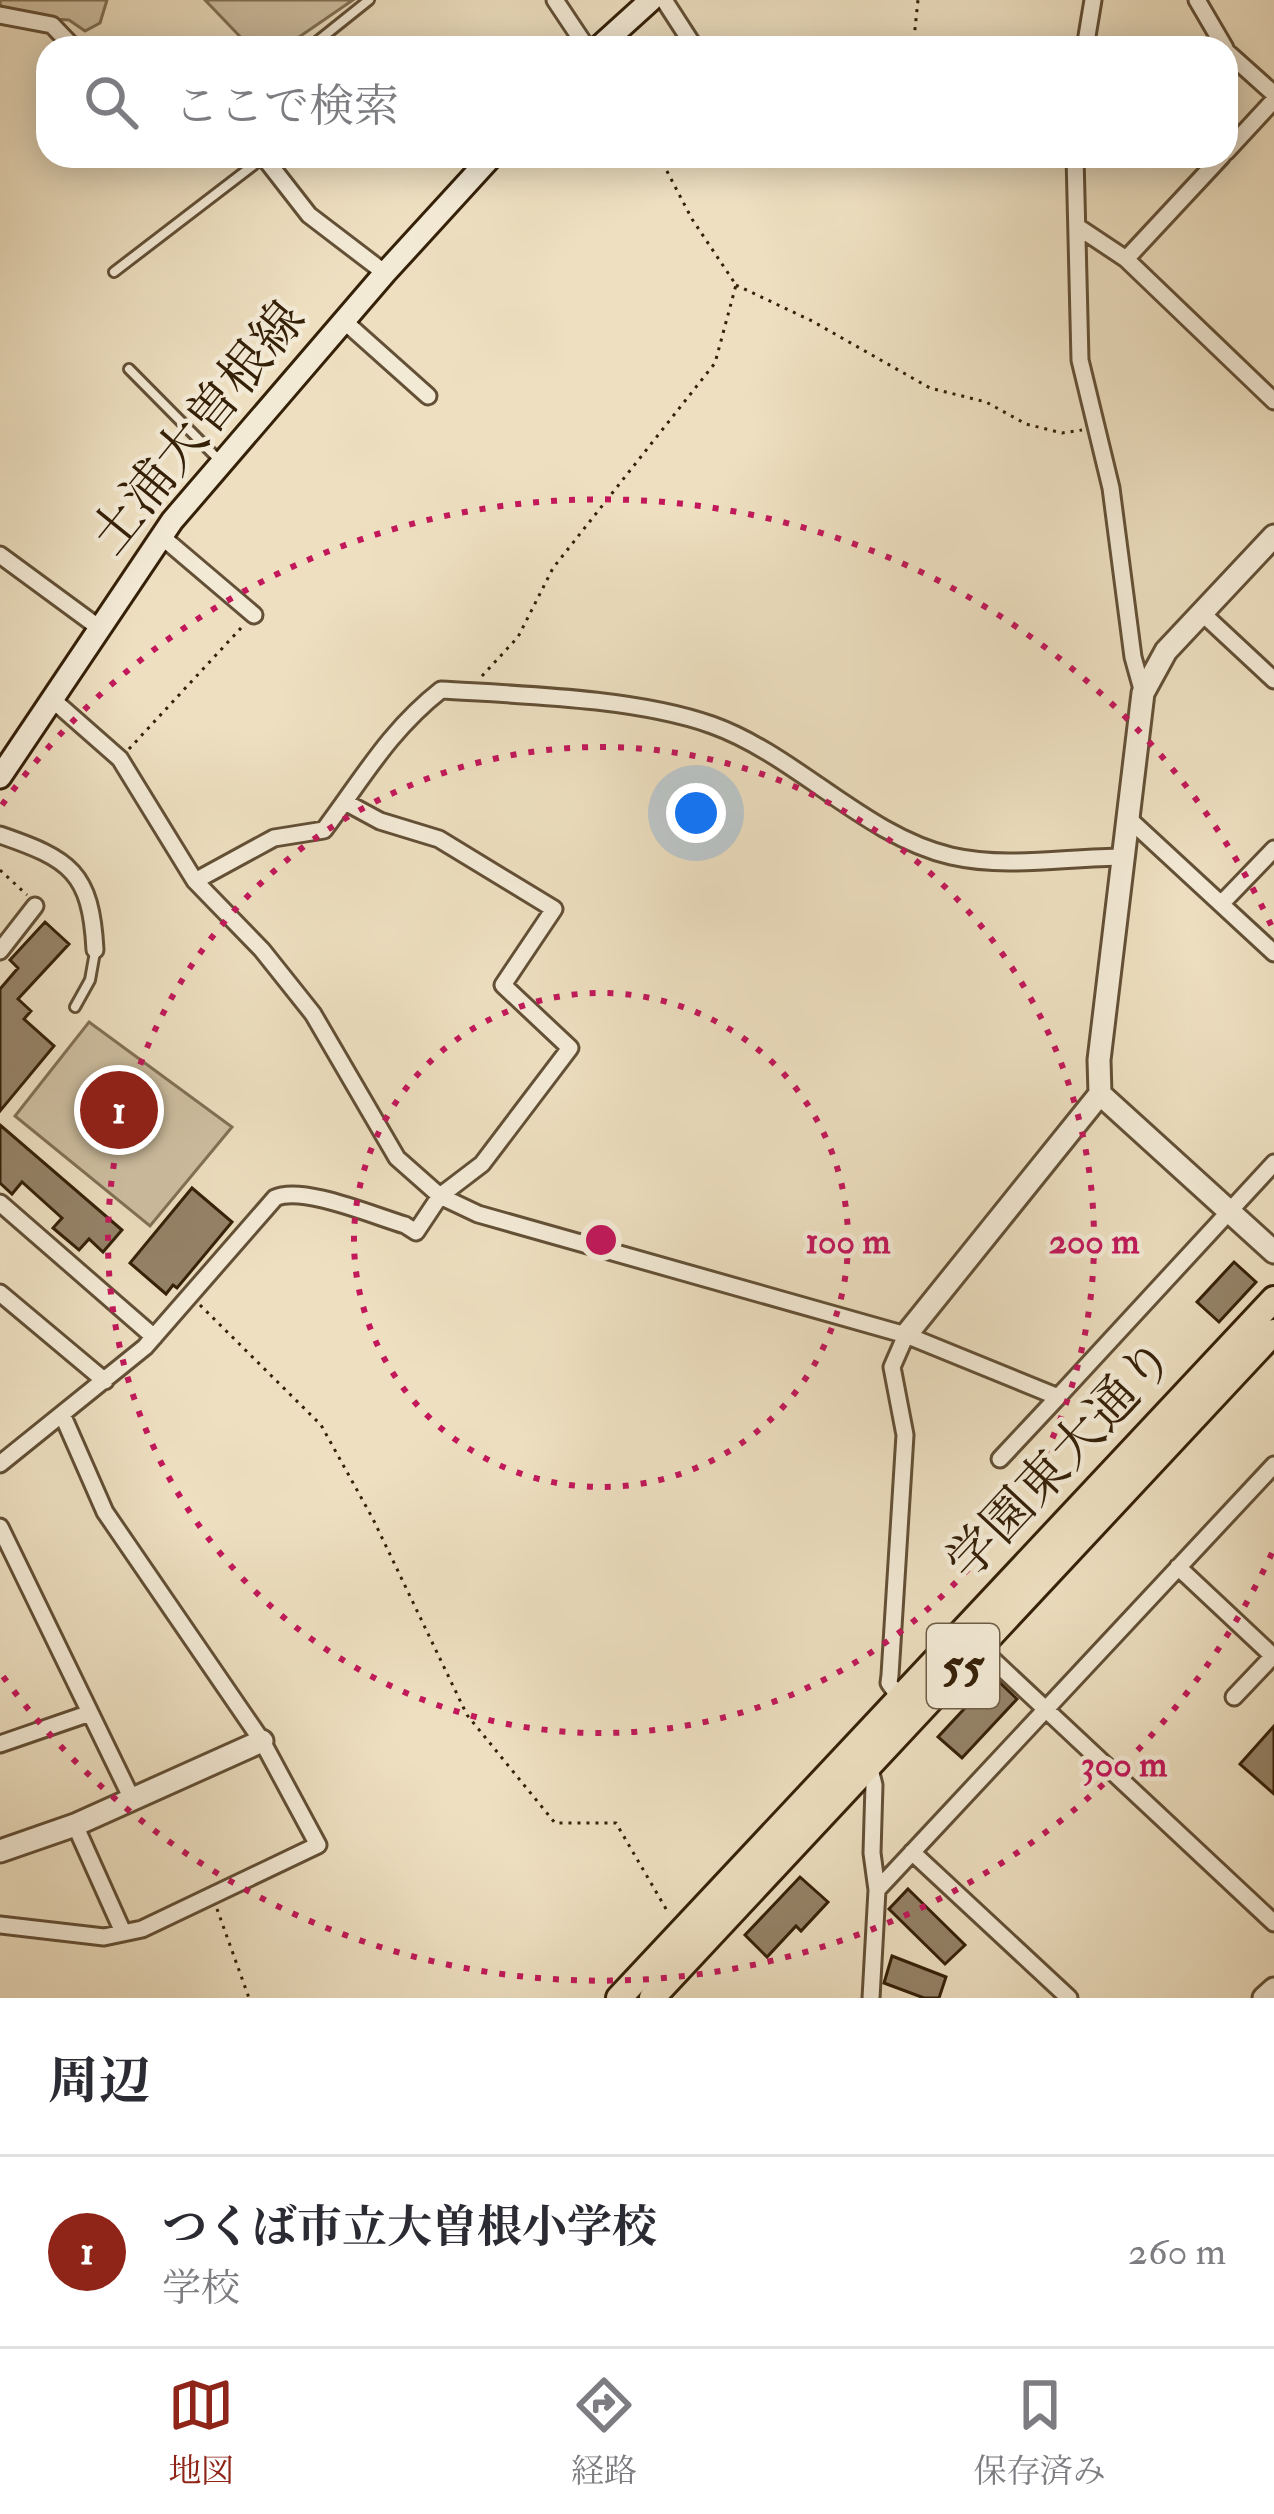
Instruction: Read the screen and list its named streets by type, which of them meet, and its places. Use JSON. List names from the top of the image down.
{
  "streets": {
    "main road": ["学園東大通り", "55"],
    "street": ["土浦大曽根線"]
  },
  "page": {
    "search": "ここで検索",
    "pins": "1",
    "heading": "周辺",
    "list": [
      {
        "mark": "1",
        "name": "つくば市立大曽根小学校",
        "note": "学校",
        "value": "260 m"
      }
    ],
    "nav": ["地図", "経路", "保存済み"]
  },
  "rings": ["100 m", "200 m", "300 m"]
}
